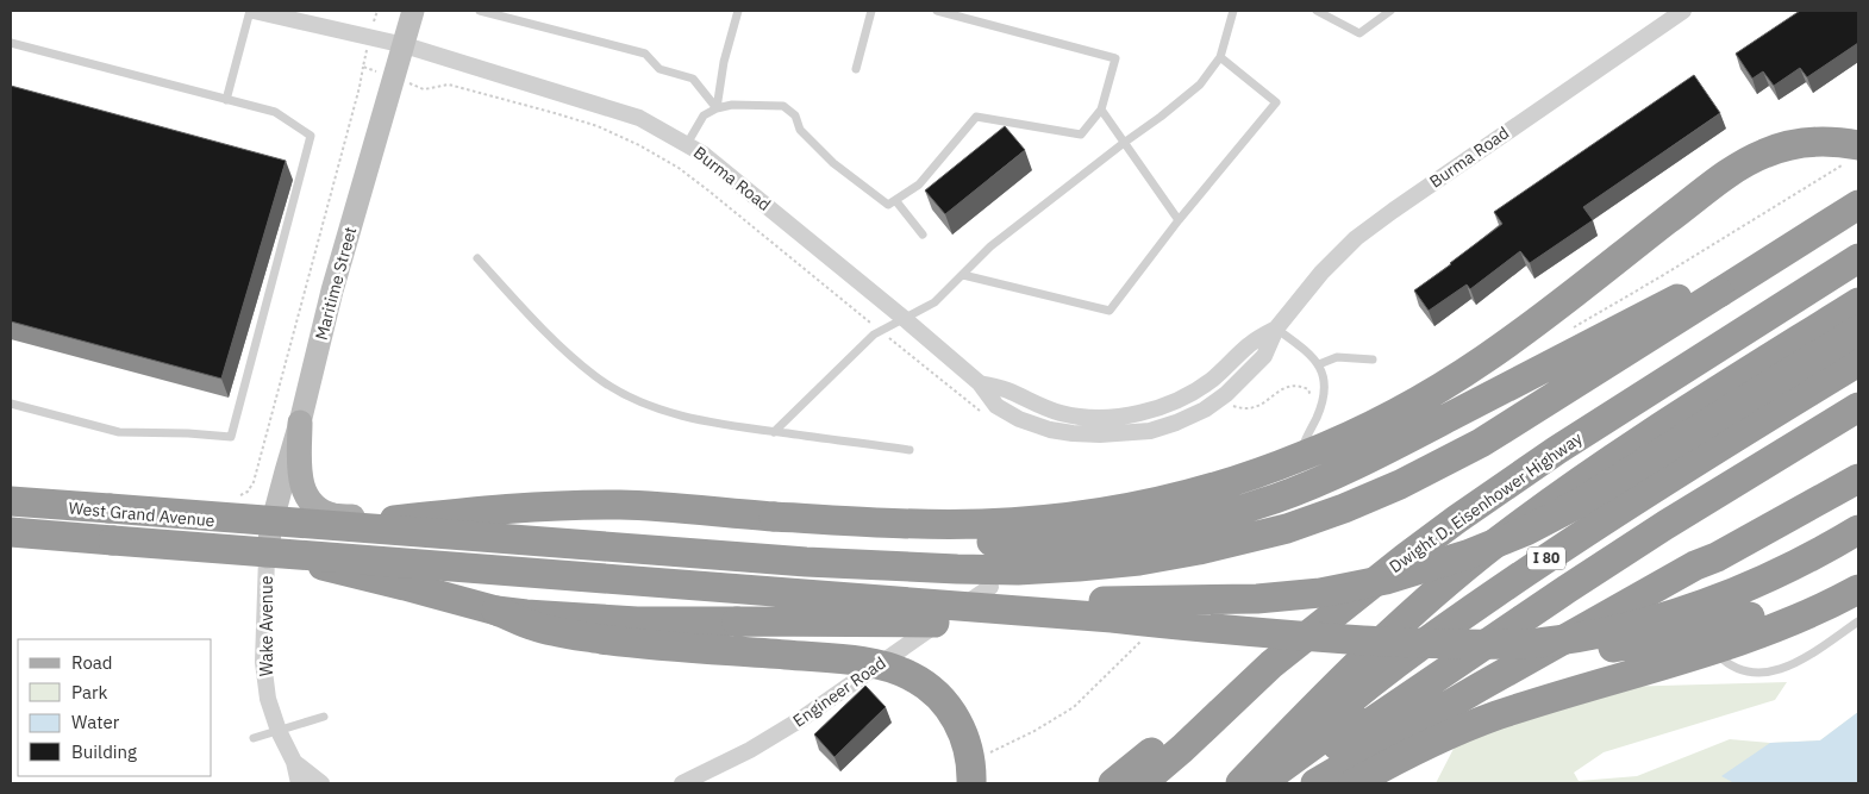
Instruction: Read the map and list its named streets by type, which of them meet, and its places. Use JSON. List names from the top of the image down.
{
  "streets": {
    "highway": ["Dwight D. Eisenhower Highway", "I 80"],
    "main road": ["Maritime Street", "West Grand Avenue"],
    "street": ["Burma Road", "Wake Avenue", "Engineer Road"]
  },
  "crossings": [
    ["Burma Road", "Maritime Street"],
    ["Maritime Street", "West Grand Avenue"],
    ["Maritime Street", "Wake Avenue"],
    ["West Grand Avenue", "Wake Avenue"]
  ],
  "legend": [
    "Road",
    "Park",
    "Water",
    "Building"
  ]
}
